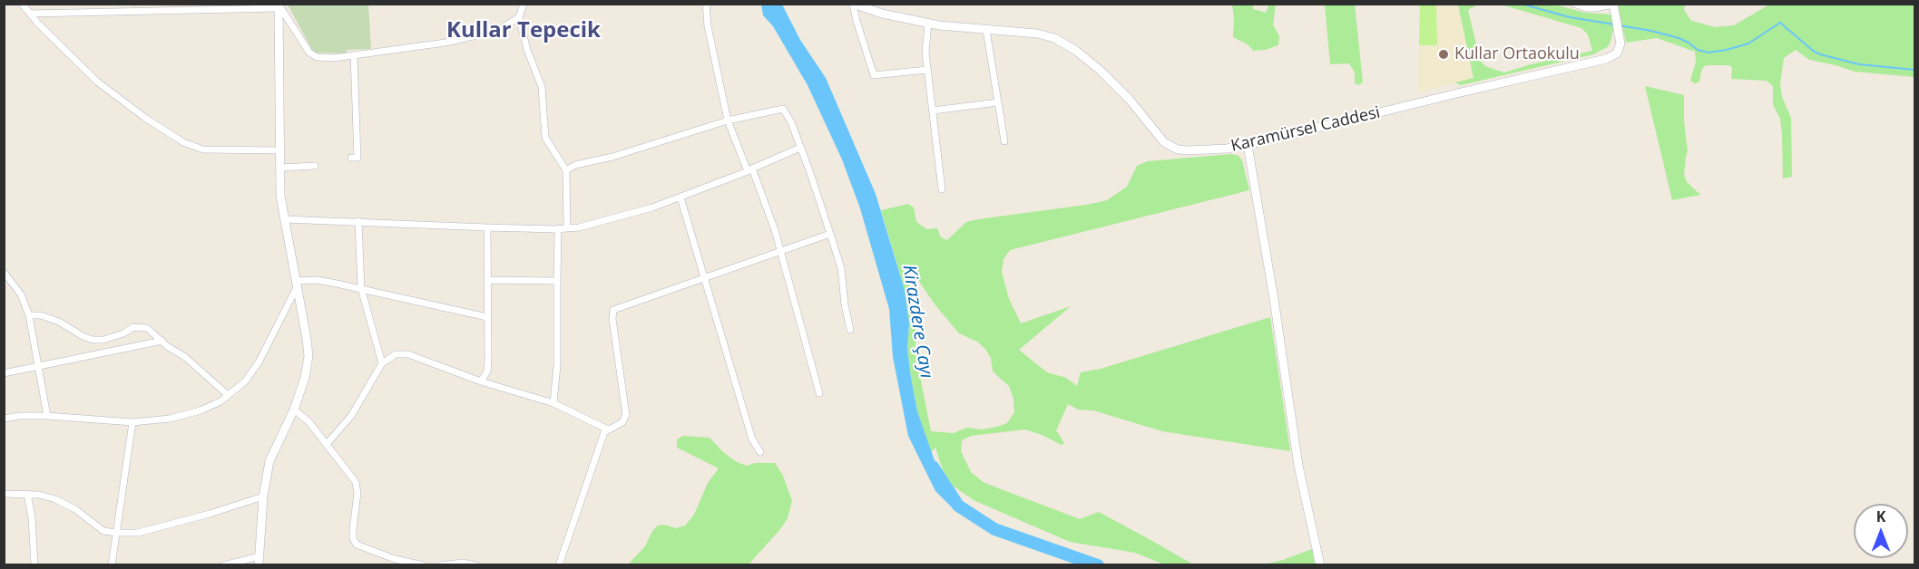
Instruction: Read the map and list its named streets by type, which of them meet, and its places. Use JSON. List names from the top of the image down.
{
  "streets": {
    "street": ["Karamürsel Caddesi"]
  },
  "districts": ["Kullar Tepecik"],
  "water": ["Kirazdere Çayı"],
  "places": ["Kullar Ortaokulu"],
  "north": "top"
}
